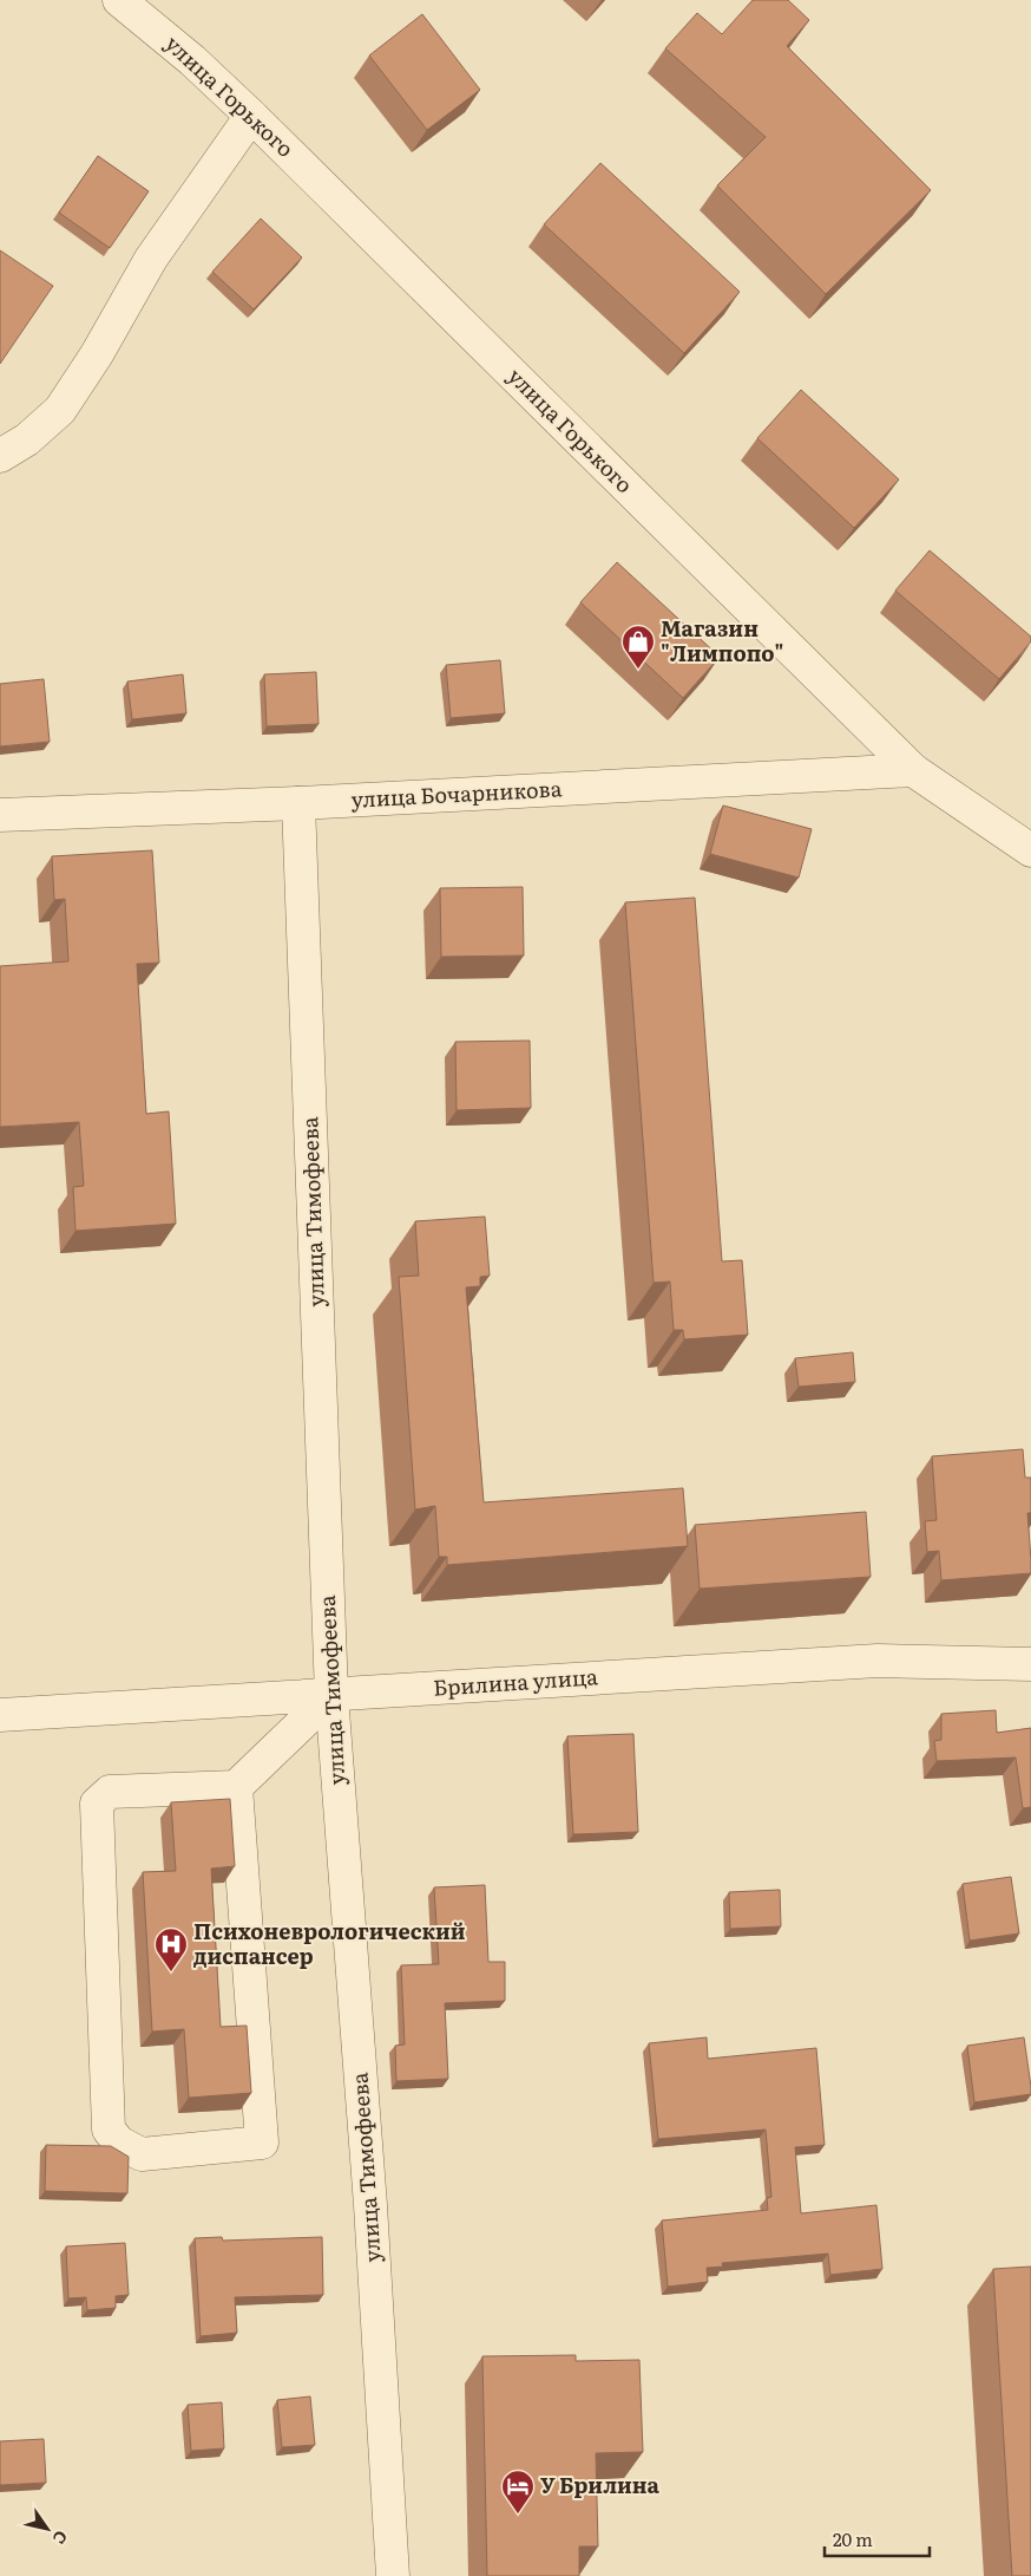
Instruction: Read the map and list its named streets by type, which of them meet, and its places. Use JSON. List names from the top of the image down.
{
  "streets": {
    "street": [
      "улица Горького",
      "улица Бочарникова",
      "улица Тимофеева",
      "Брилина улица"
    ]
  },
  "crossings": [
    ["улица Горького", "улица Бочарникова"],
    ["улица Бочарникова", "улица Тимофеева"],
    ["улица Тимофеева", "Брилина улица"]
  ],
  "places": {
    "shop": ["Магазин \"Лимпопо\""],
    "hospital": ["Психоневрологический диспансер"],
    "hotel": ["У Брилина"]
  },
  "scale_bar": "20 m",
  "north": "bottom right"
}
